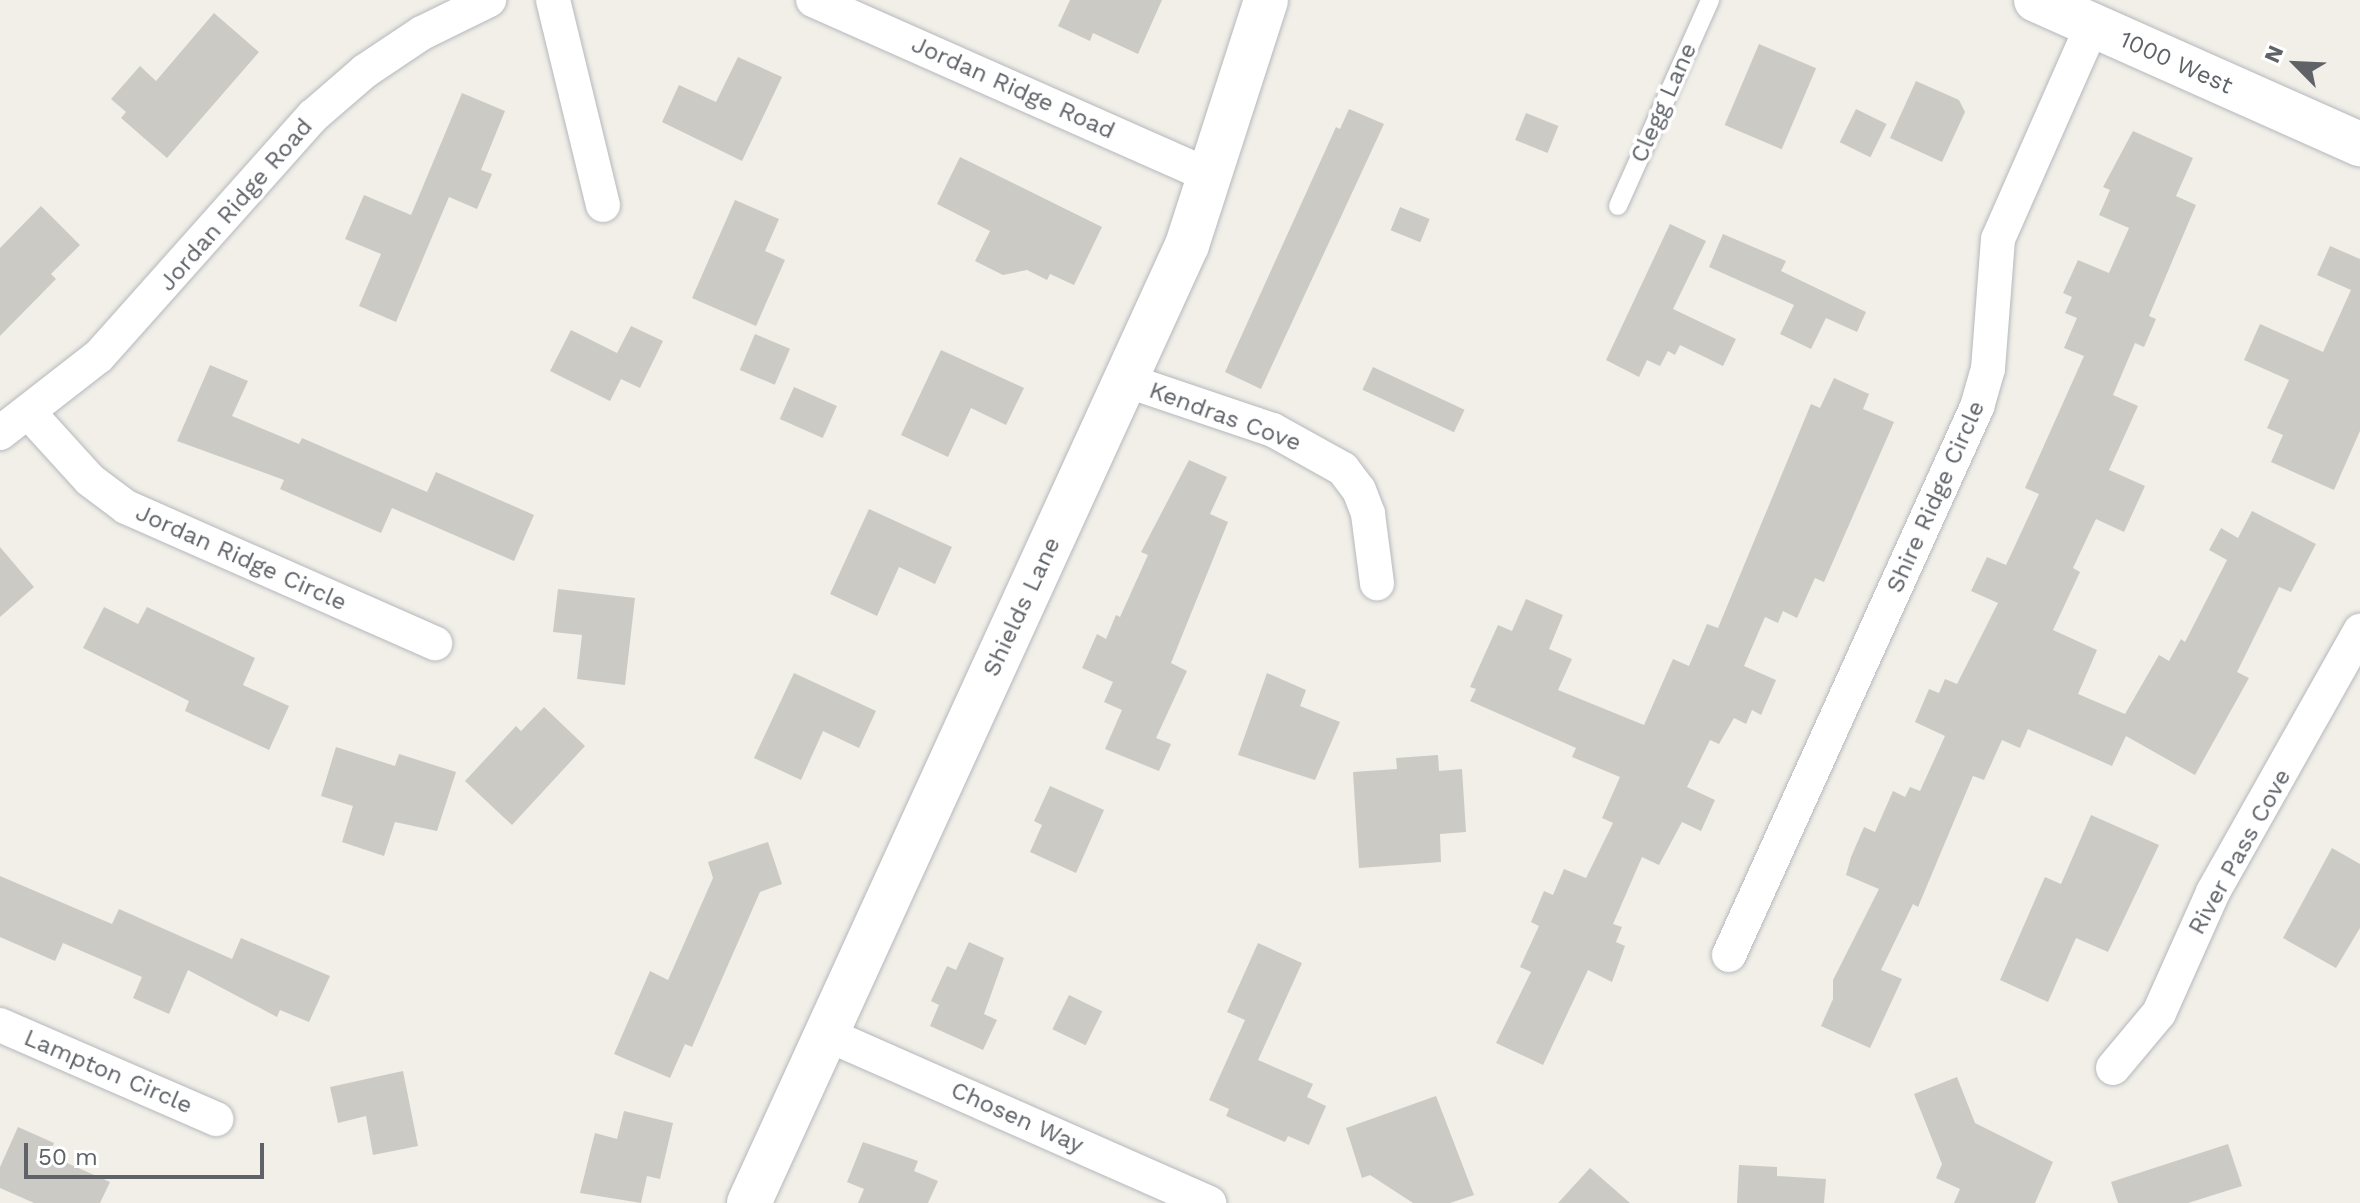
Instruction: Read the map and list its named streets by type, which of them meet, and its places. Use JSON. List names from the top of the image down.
{
  "streets": {
    "main road": ["1000 West", "Shields Lane"],
    "street": [
      "Jordan Ridge Road",
      "Kendras Cove",
      "Shire Ridge Circle",
      "Jordan Ridge Circle",
      "River Pass Cove",
      "Lampton Circle",
      "Chosen Way"
    ],
    "lane": ["Clegg Lane"]
  },
  "crossings": [
    ["1000 West", "Shire Ridge Circle"],
    ["Jordan Ridge Road", "Jordan Ridge Circle"],
    ["Jordan Ridge Road", "Shields Lane"],
    ["Kendras Cove", "Shields Lane"],
    ["Shields Lane", "Chosen Way"]
  ],
  "scale_bar": "50 m",
  "north": "top left"
}
